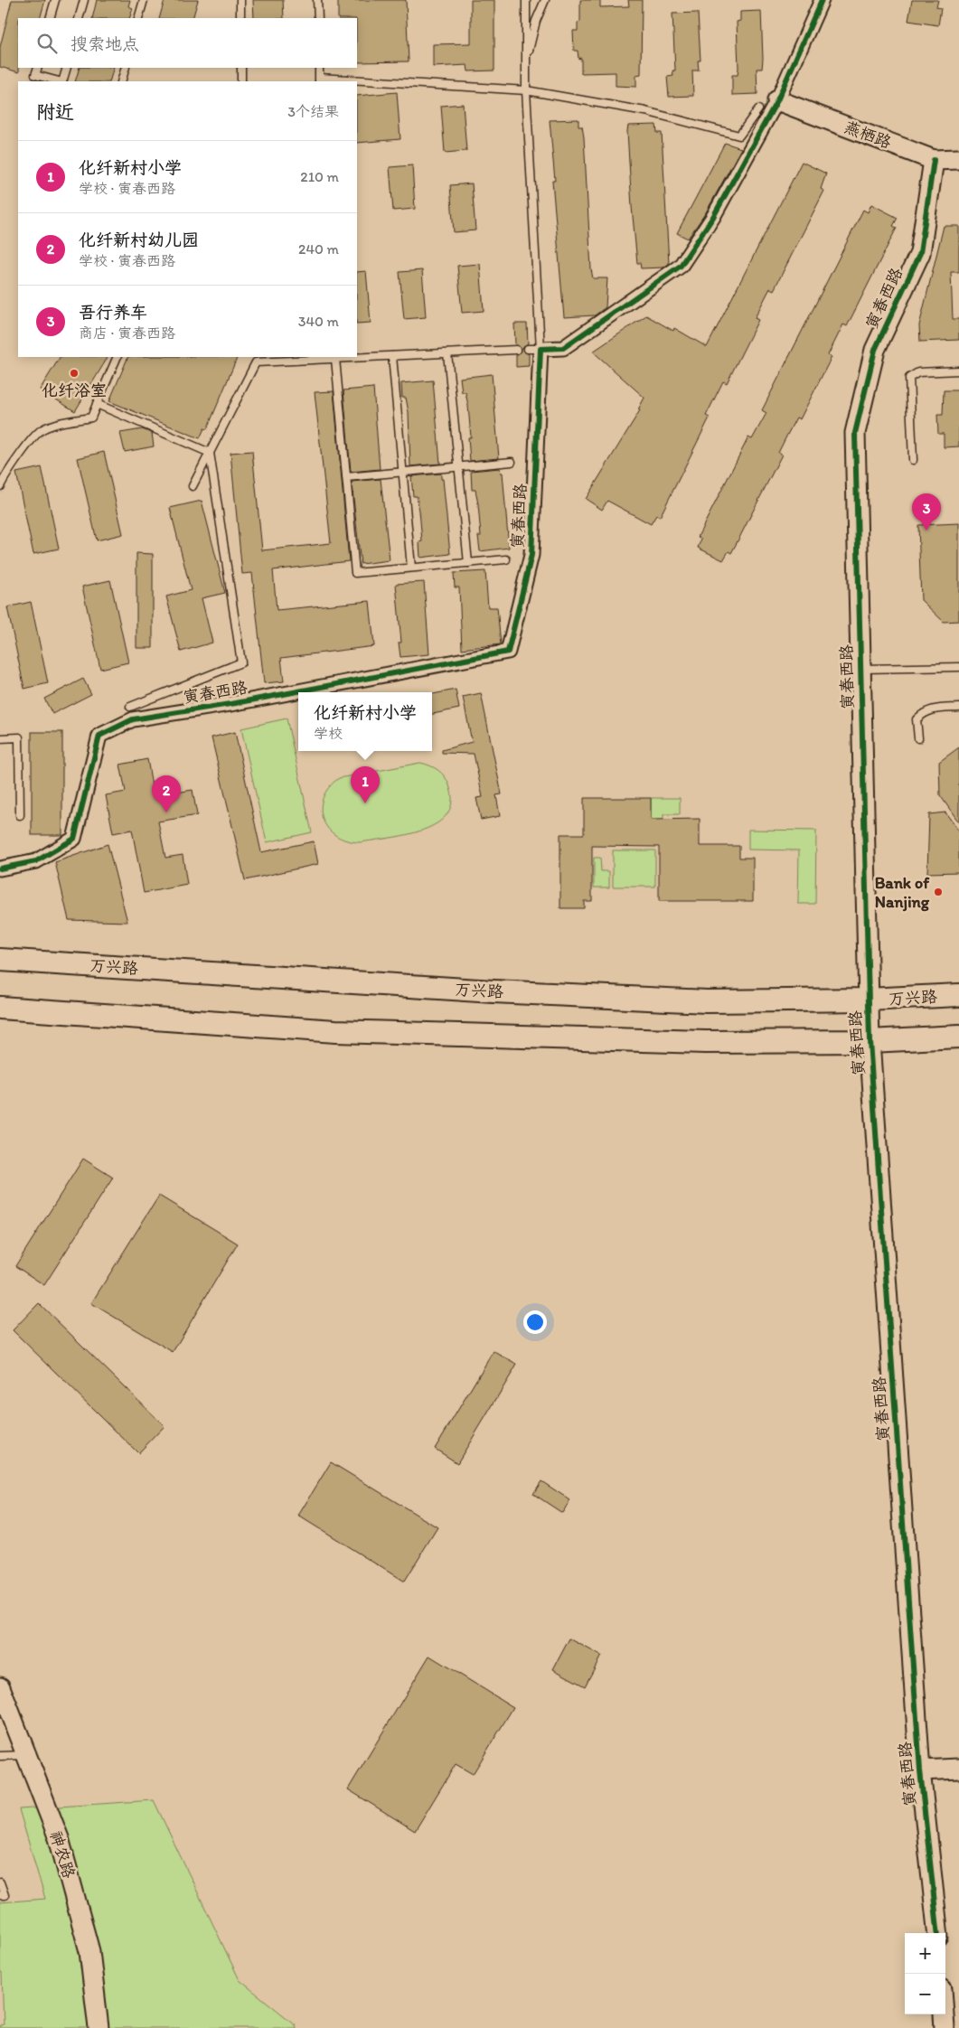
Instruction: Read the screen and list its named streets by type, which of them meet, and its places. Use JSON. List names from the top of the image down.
{
  "streets": {
    "main road": ["万兴路"],
    "street": ["燕栖路", "寅春西路", "神农路"]
  },
  "crossings": [
    ["燕栖路", "寅春西路"],
    ["寅春西路", "万兴路"]
  ],
  "places": ["化纤浴室", "Bank of Nanjing"],
  "page": {
    "search": "搜索地点",
    "heading": ["附近", "3个结果"],
    "list": [
      {
        "mark": "1",
        "name": "化纤新村小学",
        "note": "学校 · 寅春西路",
        "value": "210 m"
      },
      {
        "mark": "2",
        "name": "化纤新村幼儿园",
        "note": "学校 · 寅春西路",
        "value": "240 m"
      },
      {
        "mark": "3",
        "name": "吾行养车",
        "note": "商店 · 寅春西路",
        "value": "340 m"
      }
    ],
    "pins": ["3", "1", "2"],
    "popup": ["化纤新村小学", "学校"],
    "map_buttons": ["+", "−"]
  }
}
